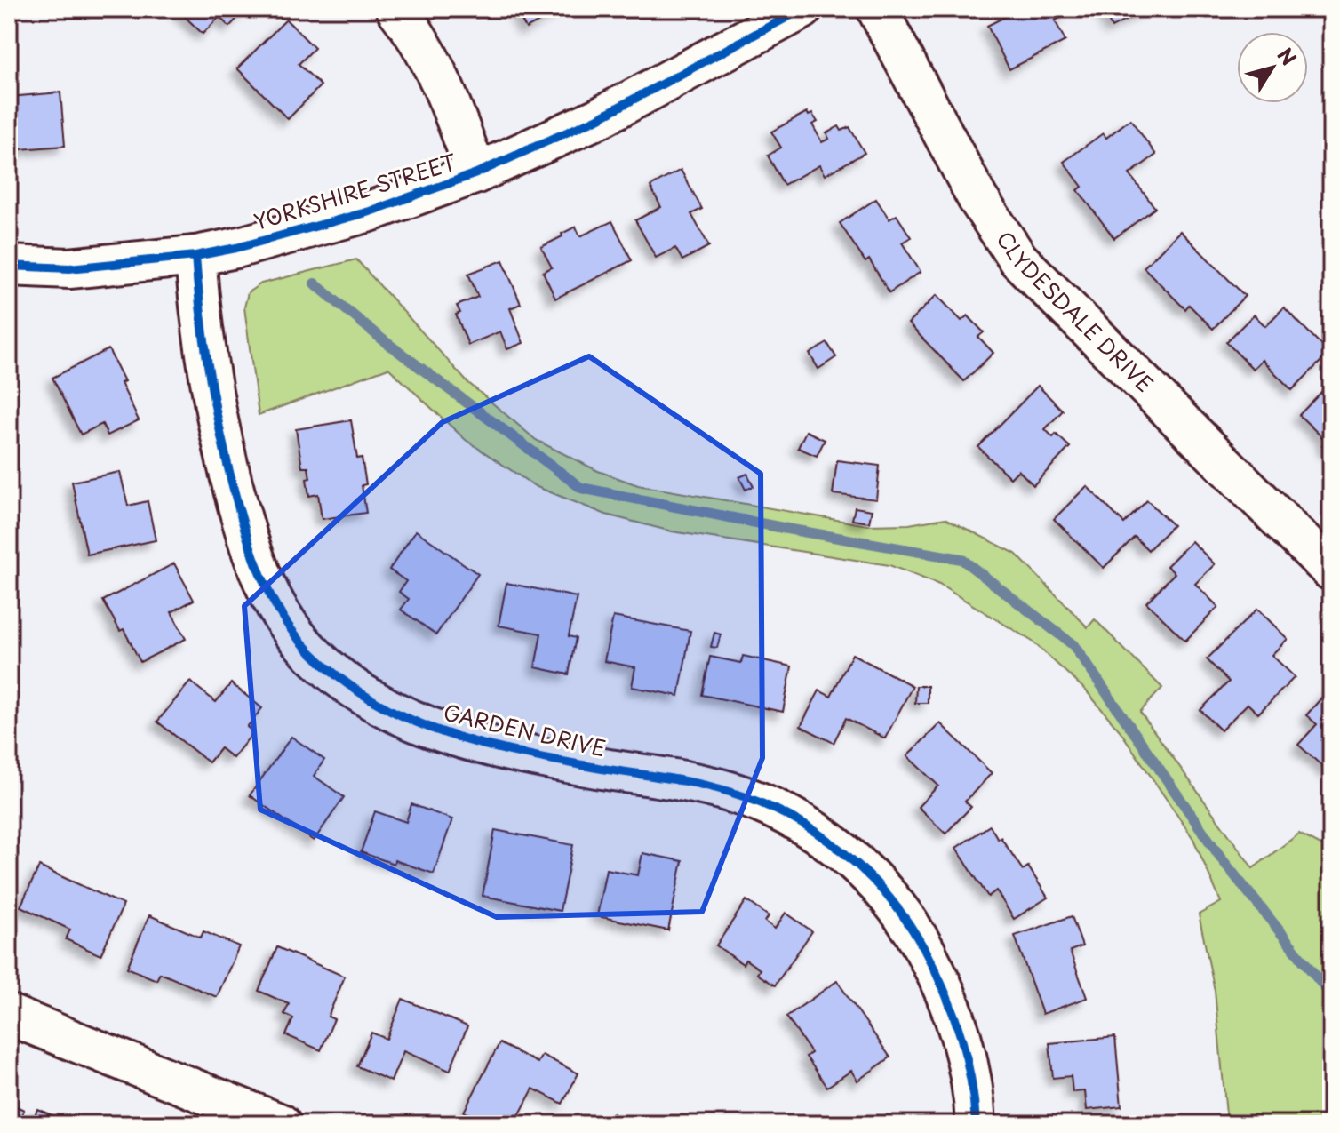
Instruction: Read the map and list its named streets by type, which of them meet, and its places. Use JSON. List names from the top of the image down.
{
  "streets": {
    "street": ["YORKSHIRE STREET", "CLYDESDALE DRIVE", "GARDEN DRIVE"]
  },
  "crossings": [
    ["YORKSHIRE STREET", "GARDEN DRIVE"]
  ],
  "north": "top right"
}
